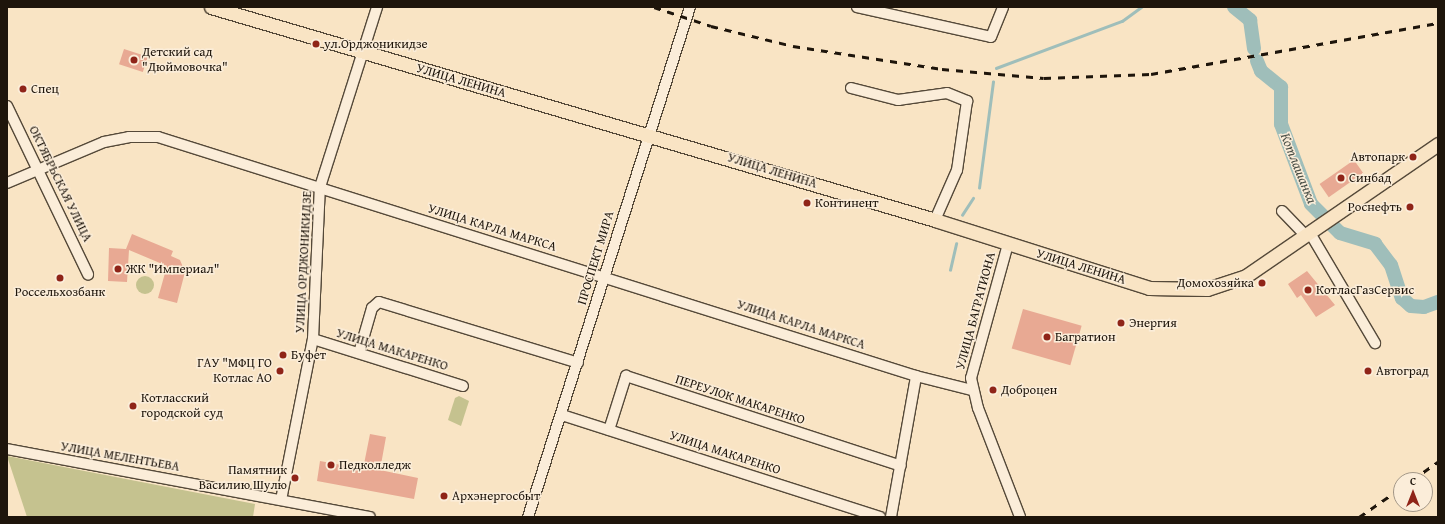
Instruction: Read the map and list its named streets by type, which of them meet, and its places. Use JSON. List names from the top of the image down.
{
  "streets": {
    "main road": ["УЛИЦА ЛЕНИНА"],
    "street": [
      "ОКТЯБРЬСКАЯ УЛИЦА",
      "УЛИЦА КАРЛА МАРКСА",
      "ПРОСПЕКТ МИРА",
      "УЛИЦА ОРДЖОНИКИДЗЕ",
      "УЛИЦА БАГРАТИОНА",
      "УЛИЦА МАКАРЕНКО",
      "ПЕРЕУЛОК МАКАРЕНКО",
      "УЛИЦА МЕЛЕНТЬЕВА"
    ]
  },
  "crossings": [
    ["УЛИЦА ЛЕНИНА", "ПРОСПЕКТ МИРА"],
    ["УЛИЦА ЛЕНИНА", "УЛИЦА ОРДЖОНИКИДЗЕ"],
    ["УЛИЦА ЛЕНИНА", "УЛИЦА БАГРАТИОНА"],
    ["ОКТЯБРЬСКАЯ УЛИЦА", "УЛИЦА КАРЛА МАРКСА"],
    ["УЛИЦА КАРЛА МАРКСА", "ПРОСПЕКТ МИРА"],
    ["УЛИЦА КАРЛА МАРКСА", "УЛИЦА ОРДЖОНИКИДЗЕ"],
    ["УЛИЦА КАРЛА МАРКСА", "УЛИЦА БАГРАТИОНА"],
    ["ПРОСПЕКТ МИРА", "УЛИЦА МАКАРЕНКО"],
    ["УЛИЦА ОРДЖОНИКИДЗЕ", "УЛИЦА МАКАРЕНКО"],
    ["УЛИЦА ОРДЖОНИКИДЗЕ", "УЛИЦА МЕЛЕНТЬЕВА"],
    ["УЛИЦА МАКАРЕНКО", "ПЕРЕУЛОК МАКАРЕНКО"]
  ],
  "water": ["Котлашанка"],
  "places": [
    "ул.Орджоникидзе",
    "Детский сад \"Дюймовочка\"",
    "Спец",
    "Автопарк",
    "Синбад",
    "Континент",
    "Роснефть",
    "ЖК \"Империал\"",
    "Россельхозбанк",
    "Домохозяйка",
    "КотласГазСервис",
    "Энергия",
    "Багратион",
    "Буфет",
    "ГАУ \"МФЦ ГО Котлас АО",
    "Автоград",
    "Доброцен",
    "Котласский городской суд",
    "Педколледж",
    "Памятник Василию Шулю",
    "Архэнергосбыт"
  ],
  "north": "top"
}
